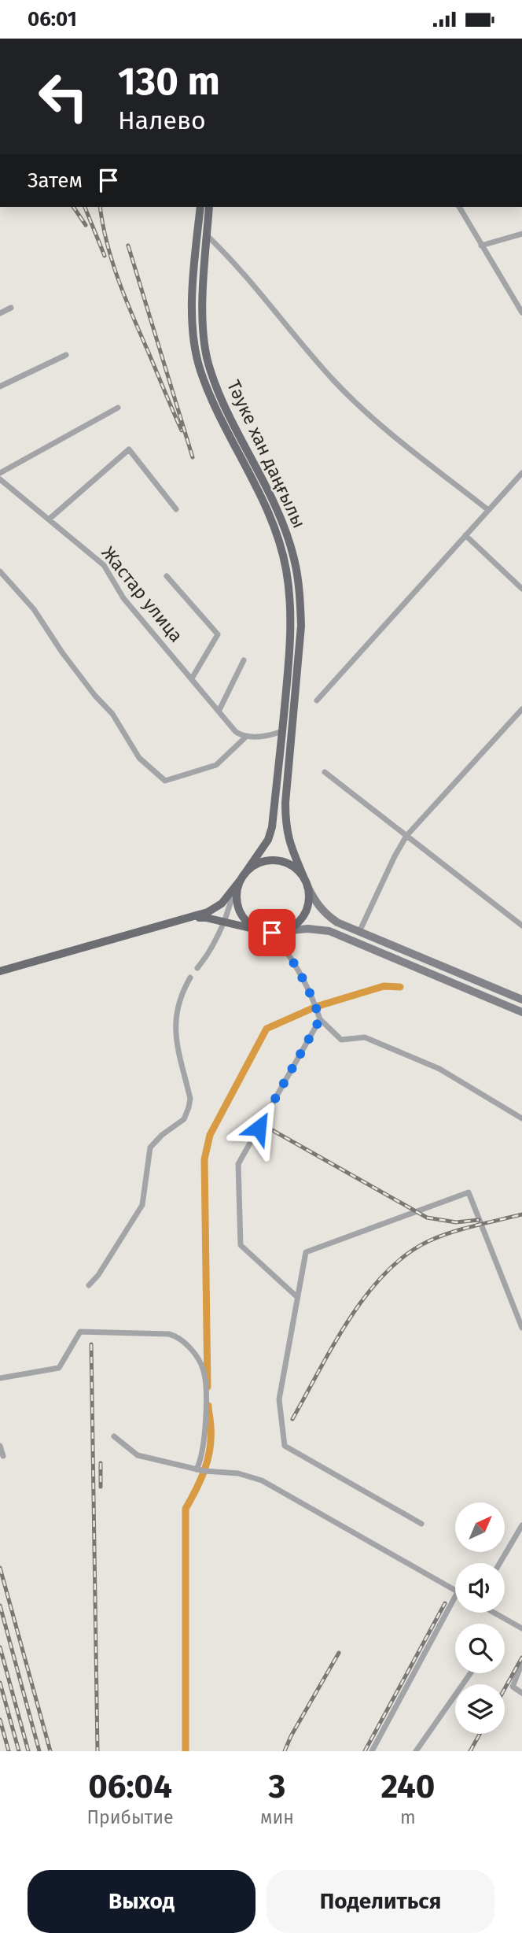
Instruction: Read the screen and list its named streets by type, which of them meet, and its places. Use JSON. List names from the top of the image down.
{
  "streets": {
    "main road": ["Тәуке хан даңғылы"],
    "street": ["Жастар улица"]
  },
  "north": "top right",
  "page": {
    "status": "06:01",
    "turn": ["130 m", "Налево"],
    "then": "Затем",
    "eta": [
      "06:04",
      "Прибытие",
      "3",
      "мин",
      "240",
      "m"
    ],
    "buttons": ["Выход", "Поделиться"]
  }
}
